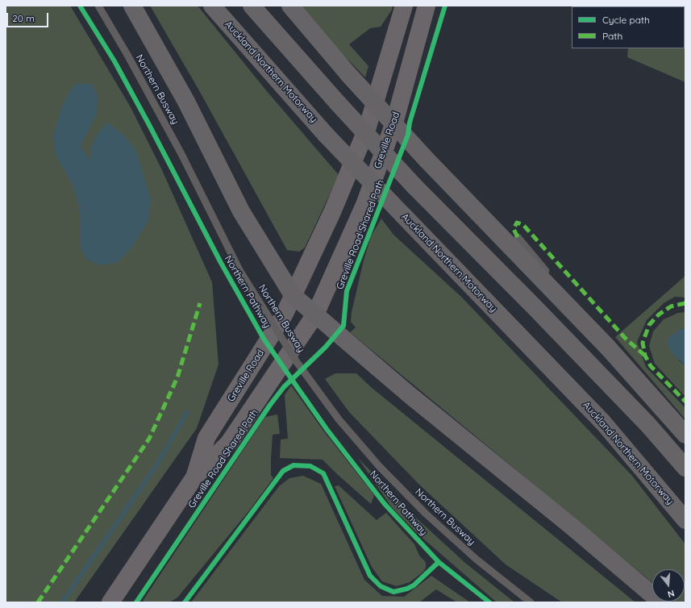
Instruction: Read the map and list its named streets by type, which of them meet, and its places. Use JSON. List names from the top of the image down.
{
  "streets": {
    "highway": ["Auckland Northern Motorway"],
    "main road": ["Greville Road"],
    "lane": ["Northern Busway"],
    "cycle path": ["Greville Road Shared Path", "Northern Pathway"]
  },
  "legend": ["Cycle path", "Path"],
  "scale_bar": "20 m",
  "north": "bottom"
}
